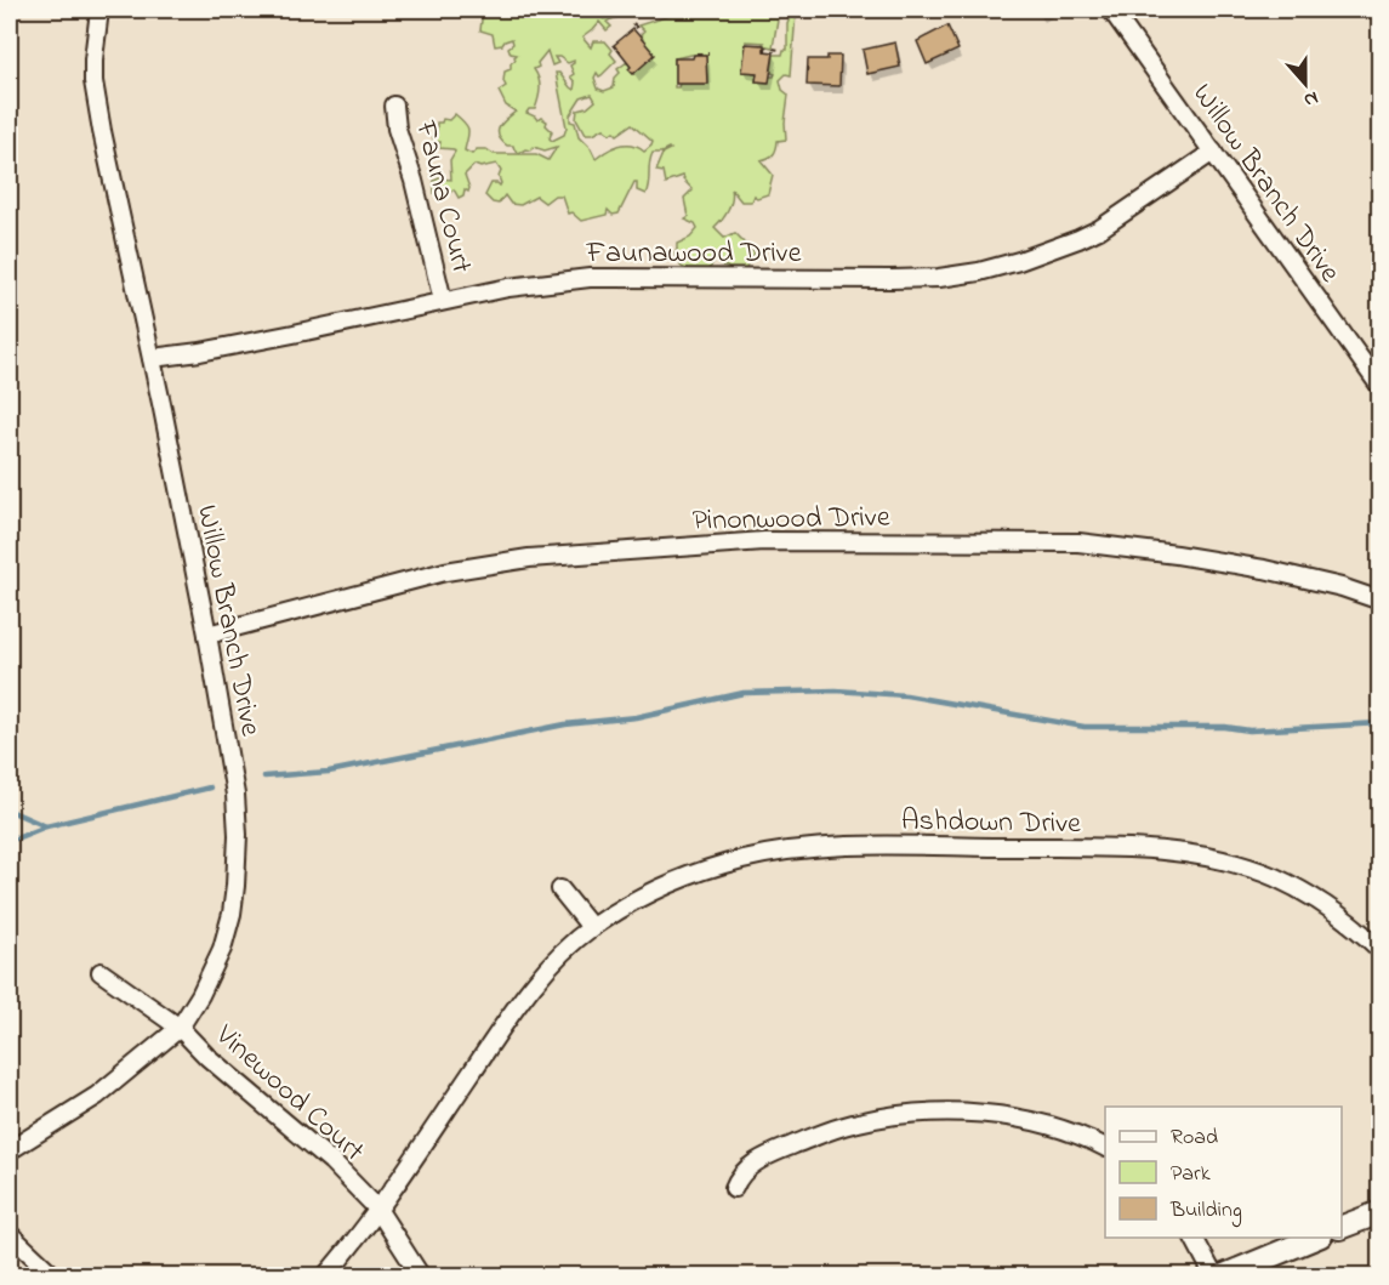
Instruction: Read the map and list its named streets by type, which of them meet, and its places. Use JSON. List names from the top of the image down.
{
  "streets": {
    "street": [
      "Willow Branch Drive",
      "Fauna Court",
      "Faunawood Drive",
      "Pinonwood Drive",
      "Ashdown Drive",
      "Vinewood Court"
    ]
  },
  "crossings": [
    ["Willow Branch Drive", "Faunawood Drive"],
    ["Willow Branch Drive", "Pinonwood Drive"],
    ["Willow Branch Drive", "Vinewood Court"],
    ["Fauna Court", "Faunawood Drive"],
    ["Ashdown Drive", "Vinewood Court"]
  ],
  "legend": ["Road", "Park", "Building"],
  "north": "bottom"
}
